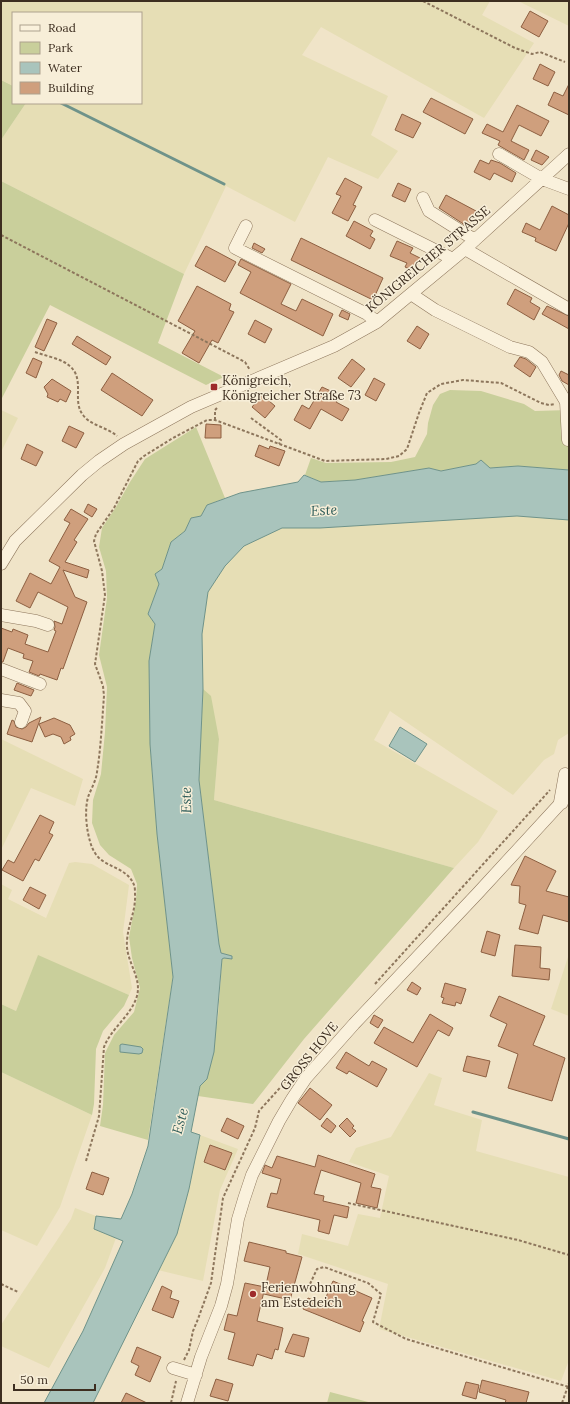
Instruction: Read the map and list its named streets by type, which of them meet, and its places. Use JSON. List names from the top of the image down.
{
  "streets": {
    "street": ["KÖNIGREICHER STRASSE", "GROSS HOVE"]
  },
  "water": ["Este"],
  "places": {
    "transit": ["Königreich, Königreicher Straße 73"],
    "other": ["Ferienwohnung am Estedeich"]
  },
  "legend": [
    "Road",
    "Park",
    "Water",
    "Building"
  ],
  "scale_bar": "50 m"
}
